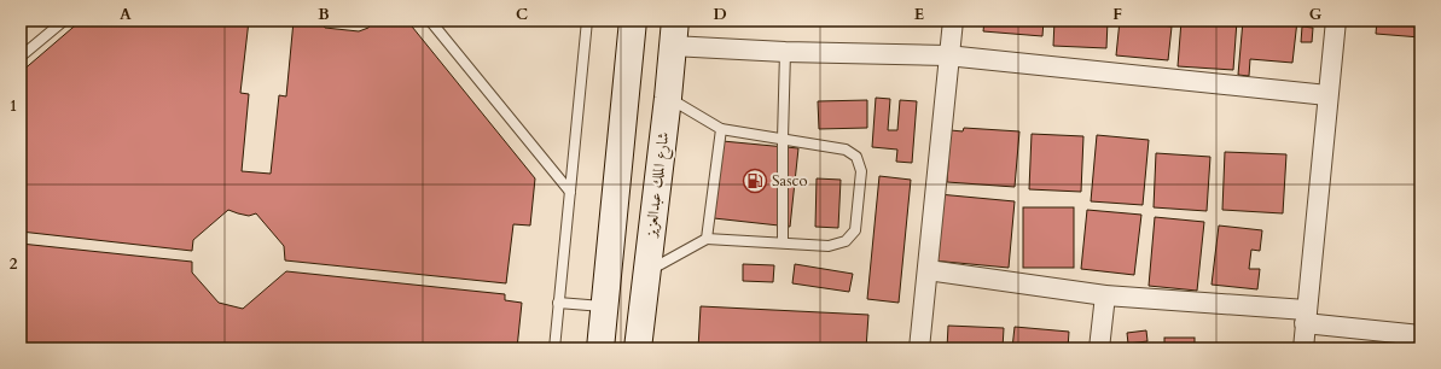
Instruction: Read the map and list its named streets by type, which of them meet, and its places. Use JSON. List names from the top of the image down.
{
  "streets": {
    "street": ["شارع الملك عبدالعزيز"]
  },
  "places": {
    "fuel station": ["Sasco"]
  },
  "grid": {
    "columns": [
      "A",
      "B",
      "C",
      "D",
      "E",
      "F",
      "G"
    ],
    "rows": ["1", "2"]
  }
}
